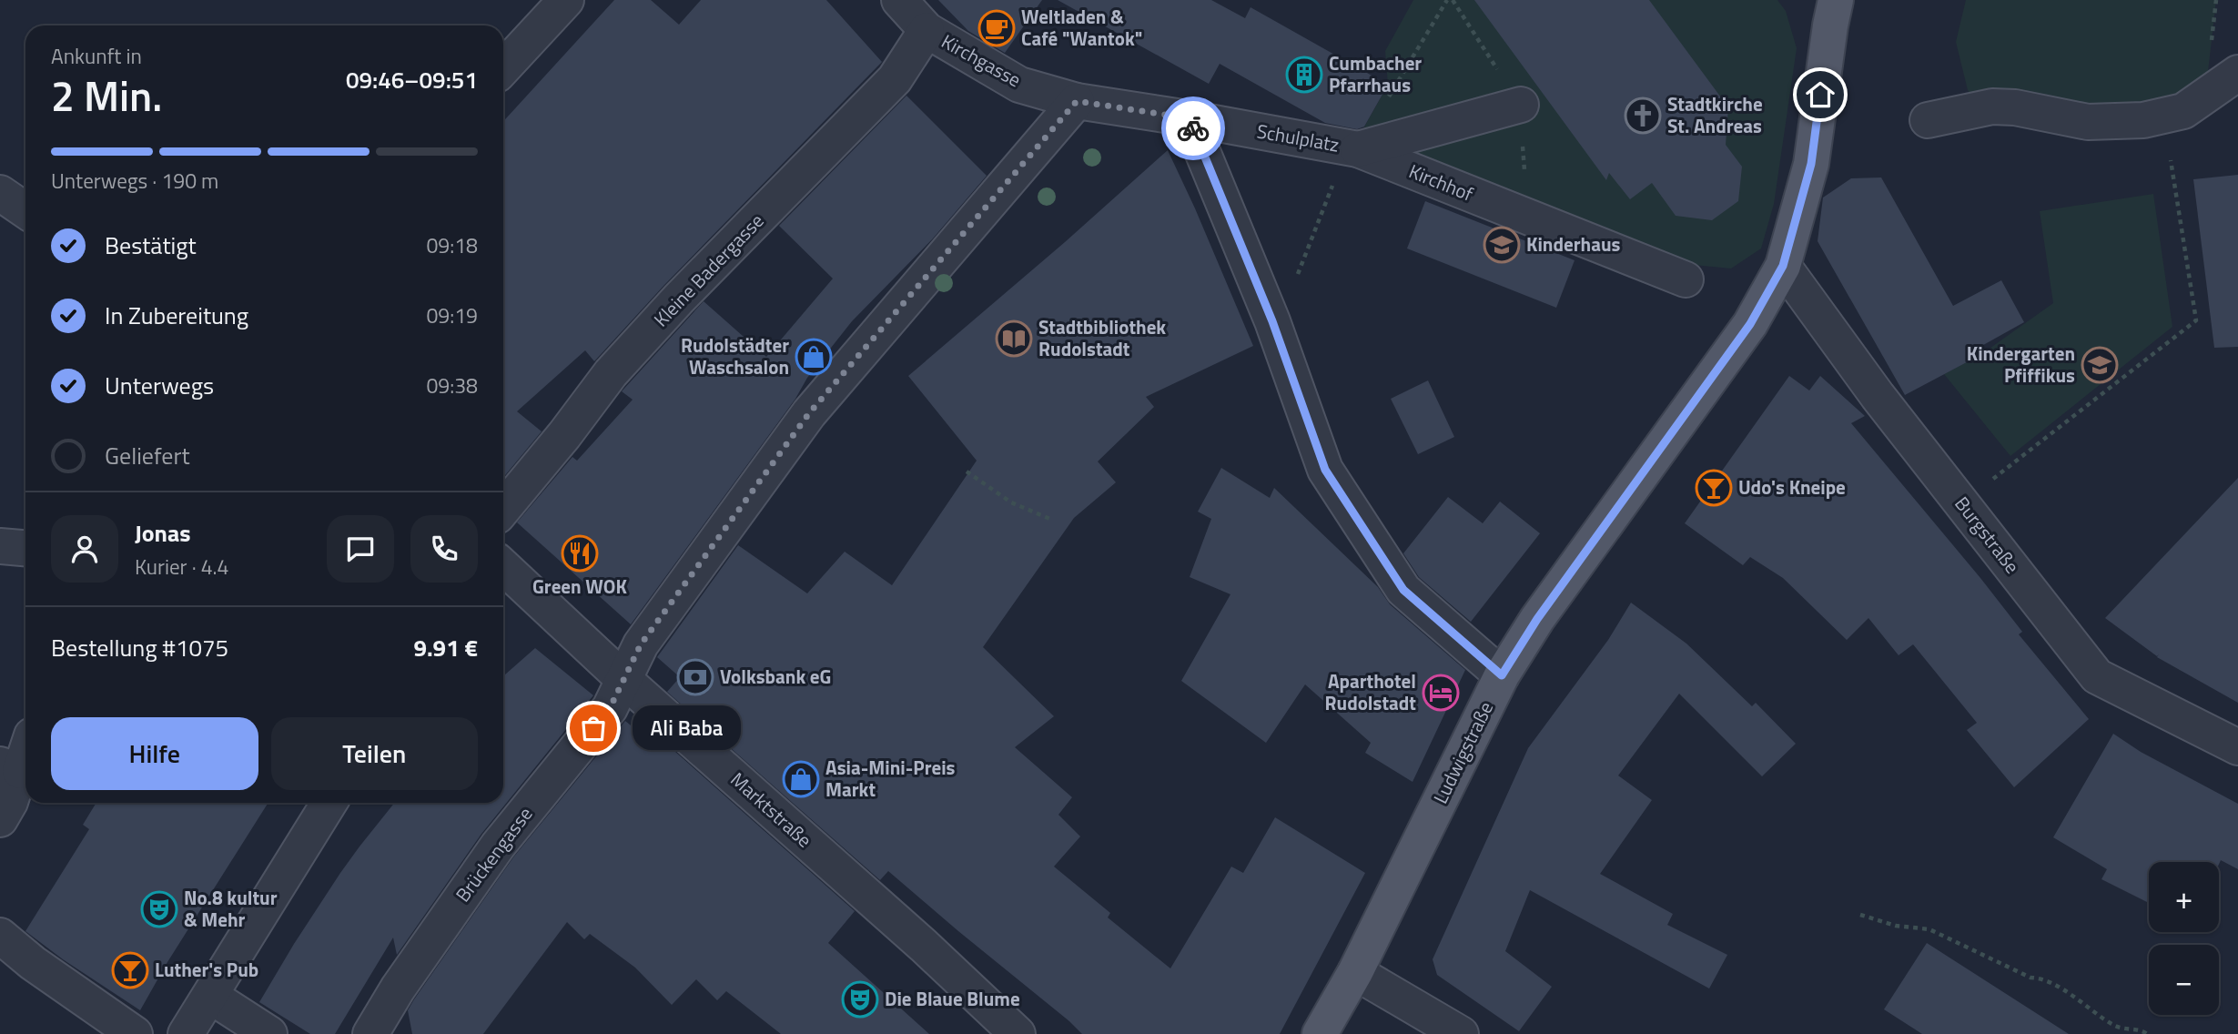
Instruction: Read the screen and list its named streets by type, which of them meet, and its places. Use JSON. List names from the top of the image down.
{
  "streets": {
    "main road": ["Ludwigstraße"],
    "street": [
      "Kirchgasse",
      "Schulplatz",
      "Kirchhof",
      "Kleine Badergasse",
      "Burgstraße",
      "Marktstraße",
      "Brückengasse"
    ]
  },
  "crossings": [
    ["Kirchgasse", "Schulplatz"],
    ["Kirchgasse", "Kleine Badergasse"],
    ["Kirchgasse", "Brückengasse"],
    ["Schulplatz", "Kirchhof"],
    ["Schulplatz", "Brückengasse"],
    ["Burgstraße", "Ludwigstraße"],
    ["Marktstraße", "Brückengasse"]
  ],
  "places": {
    "cafe": ["Weltladen & Café \"Wantok\""],
    "building": ["Cumbacher Pfarrhaus"],
    "church": ["Stadtkirche St. Andreas"],
    "school or university": ["Kinderhaus", "Kindergarten Pfiffikus"],
    "library": ["Stadtbibliothek Rudolstadt"],
    "shop": ["Rudolstädter Waschsalon", "Asia-Mini-Preis Markt"],
    "bar": ["Udo's Kneipe", "Luther's Pub"],
    "restaurant": ["Green WOK"],
    "bank": ["Volksbank eG"],
    "hotel": ["Aparthotel Rudolstadt"],
    "other": ["Ali Baba"],
    "theatre": ["No.8 kultur & Mehr", "Die Blaue Blume"]
  },
  "page": {
    "heading": ["2 Min.", "Ankunft in", "09:46–09:51"],
    "panel": [
      "Jonas",
      "Kurier · 4.4",
      "Bestellung #1075",
      "9.91 €"
    ],
    "bar": "Unterwegs · 190 m",
    "list": [
      ["Bestätigt", "09:18"],
      ["In Zubereitung", "09:19"],
      ["Unterwegs", "09:38"],
      "Geliefert"
    ],
    "buttons": ["Hilfe", "Teilen"],
    "bubble": "Ali Baba",
    "map_buttons": ["+", "−"]
  }
}
